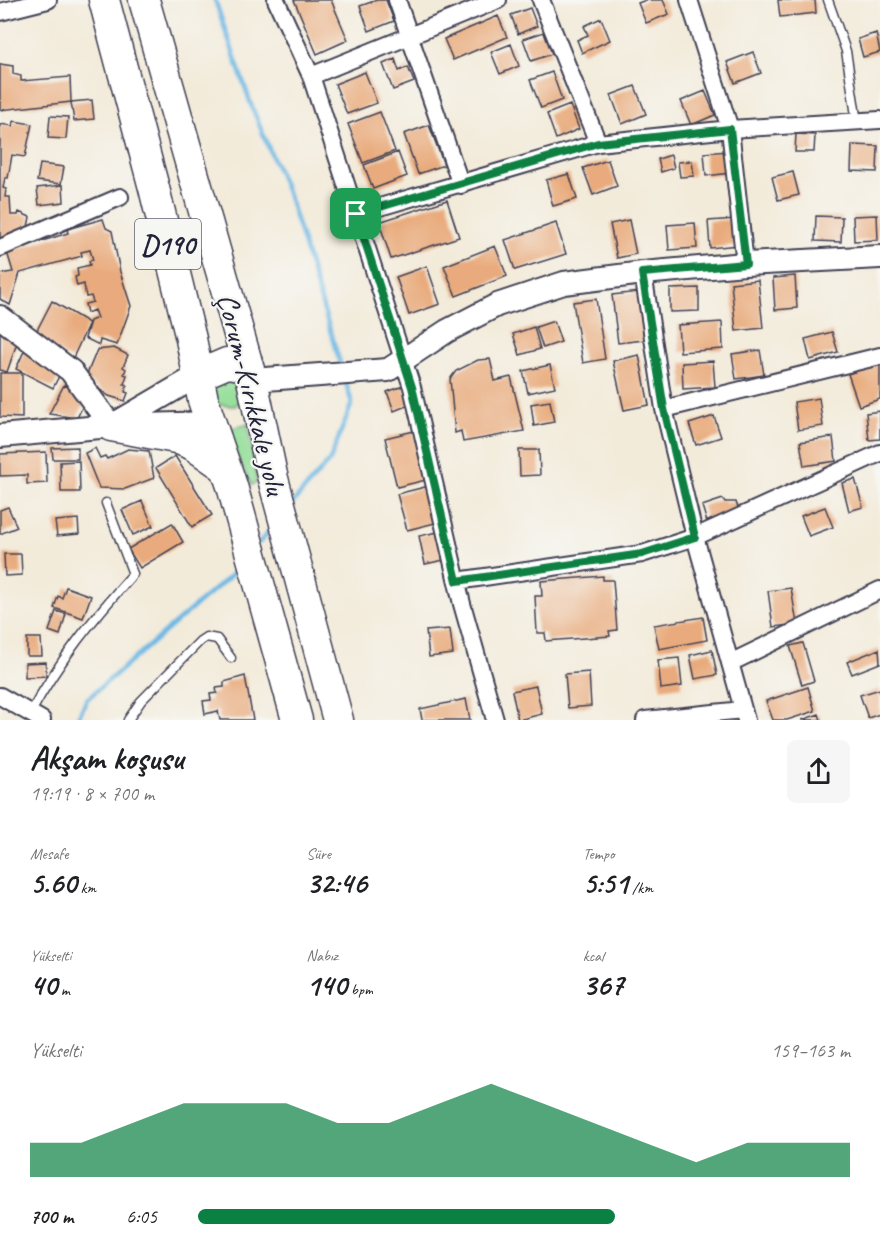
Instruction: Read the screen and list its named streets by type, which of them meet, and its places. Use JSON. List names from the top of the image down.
{
  "streets": {
    "highway": ["D190", "Çorum-Kırıkkale yolu"]
  },
  "page": {
    "heading": ["Akşam koşusu", "19:19 · 8 × 700 m"],
    "stats": [
      ["Mesafe", "5.60 km"],
      ["Süre", "32:46"],
      ["Tempo", "5:51 /km"],
      ["Yükselti", "40 m"],
      ["Nabız", "140 bpm"],
      ["kcal", "367"]
    ],
    "chart": ["Yükselti", "159–163 m"],
    "list": [
      {
        "name": "700 m",
        "note": "6:05"
      }
    ]
  }
}
